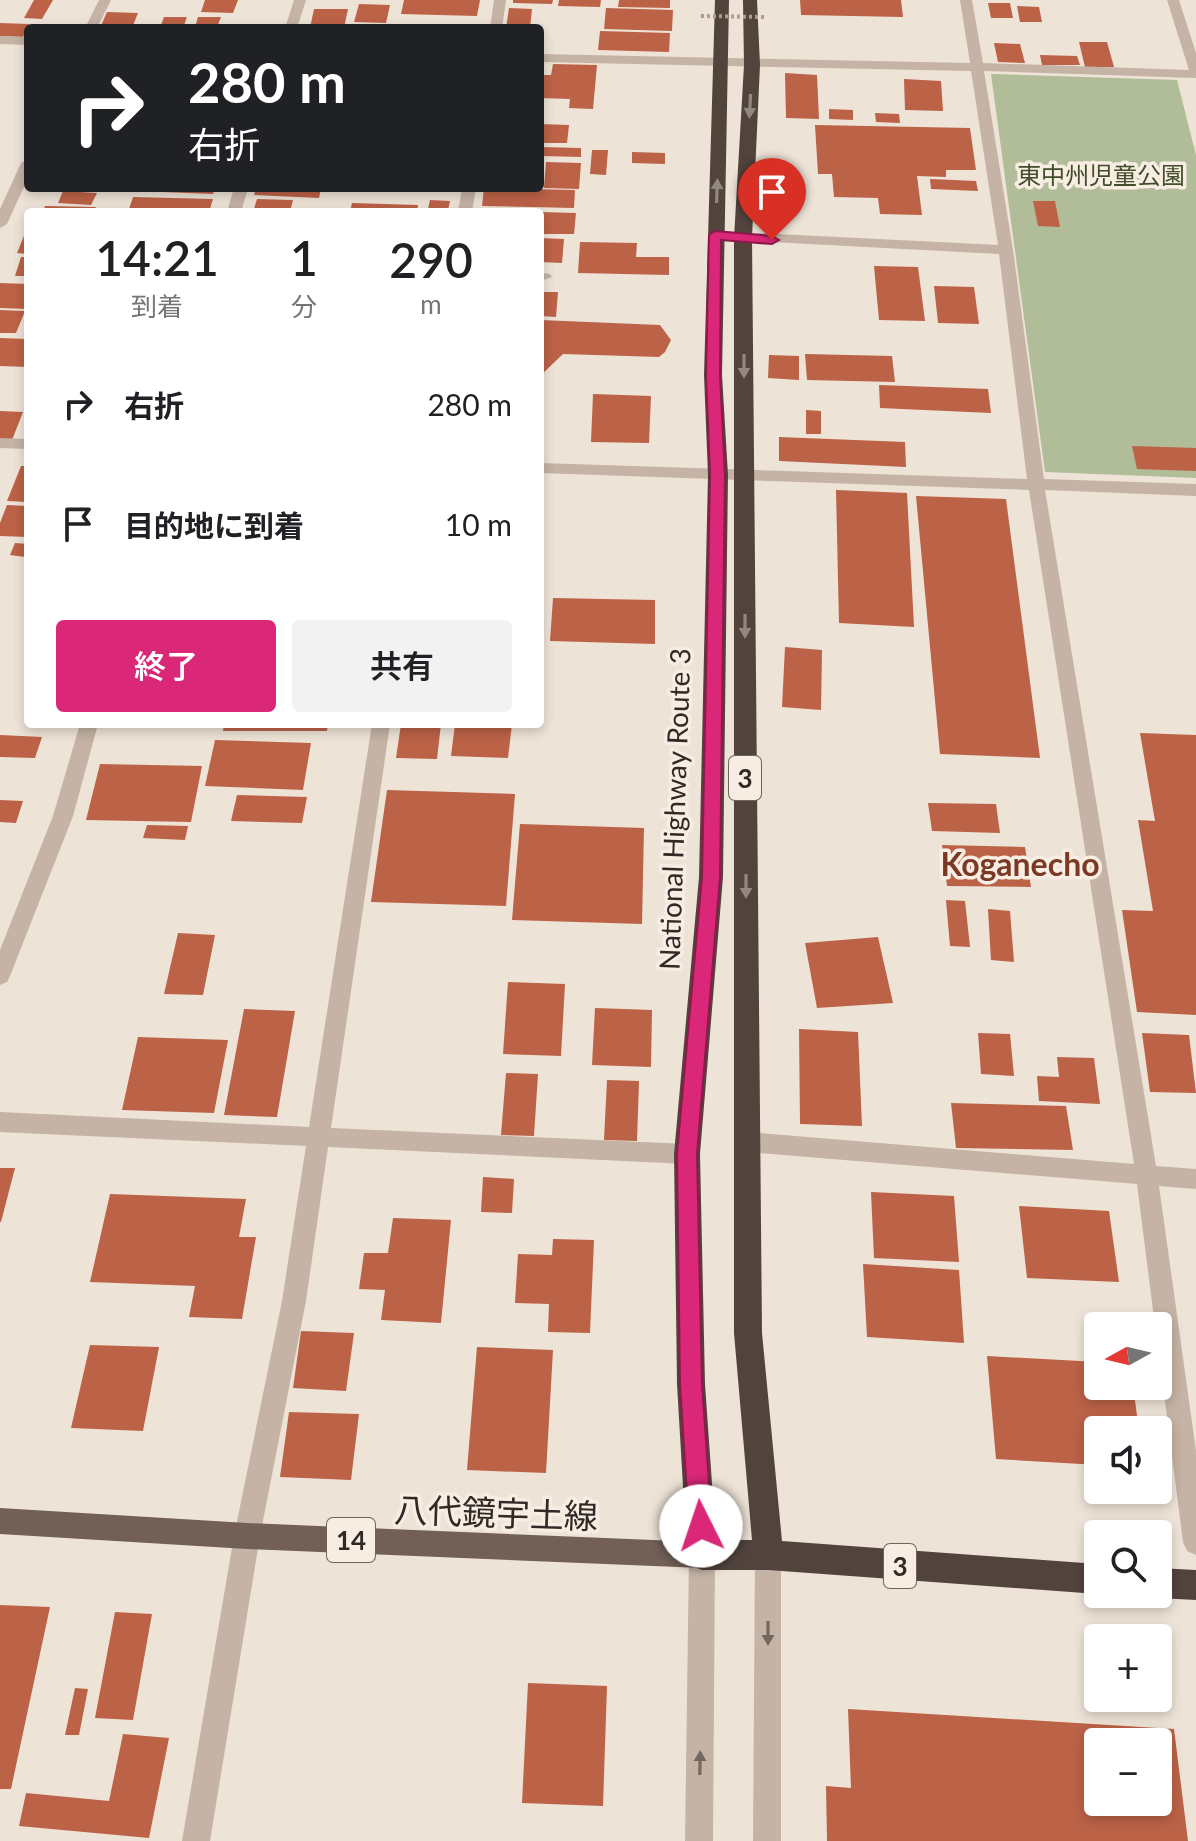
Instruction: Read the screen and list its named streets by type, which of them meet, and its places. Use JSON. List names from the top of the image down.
{
  "streets": {
    "highway": ["3", "National Highway Route 3"],
    "main road": ["八代鏡宇土線", "14"]
  },
  "crossings": [
    ["3", "National Highway Route 3"],
    ["3", "八代鏡宇土線"],
    ["National Highway Route 3", "八代鏡宇土線"]
  ],
  "districts": ["Koganecho"],
  "parks": ["東中州児童公園"],
  "north": "left",
  "page": {
    "turn": ["280 m", "右折"],
    "eta": [
      "14:21",
      "到着",
      "1",
      "分",
      "290",
      "m"
    ],
    "list": [
      {
        "name": "右折",
        "value": "280 m"
      },
      {
        "name": "目的地に到着",
        "value": "10 m"
      }
    ],
    "buttons": ["終了", "共有"],
    "map_buttons": ["+", "−"]
  }
}
